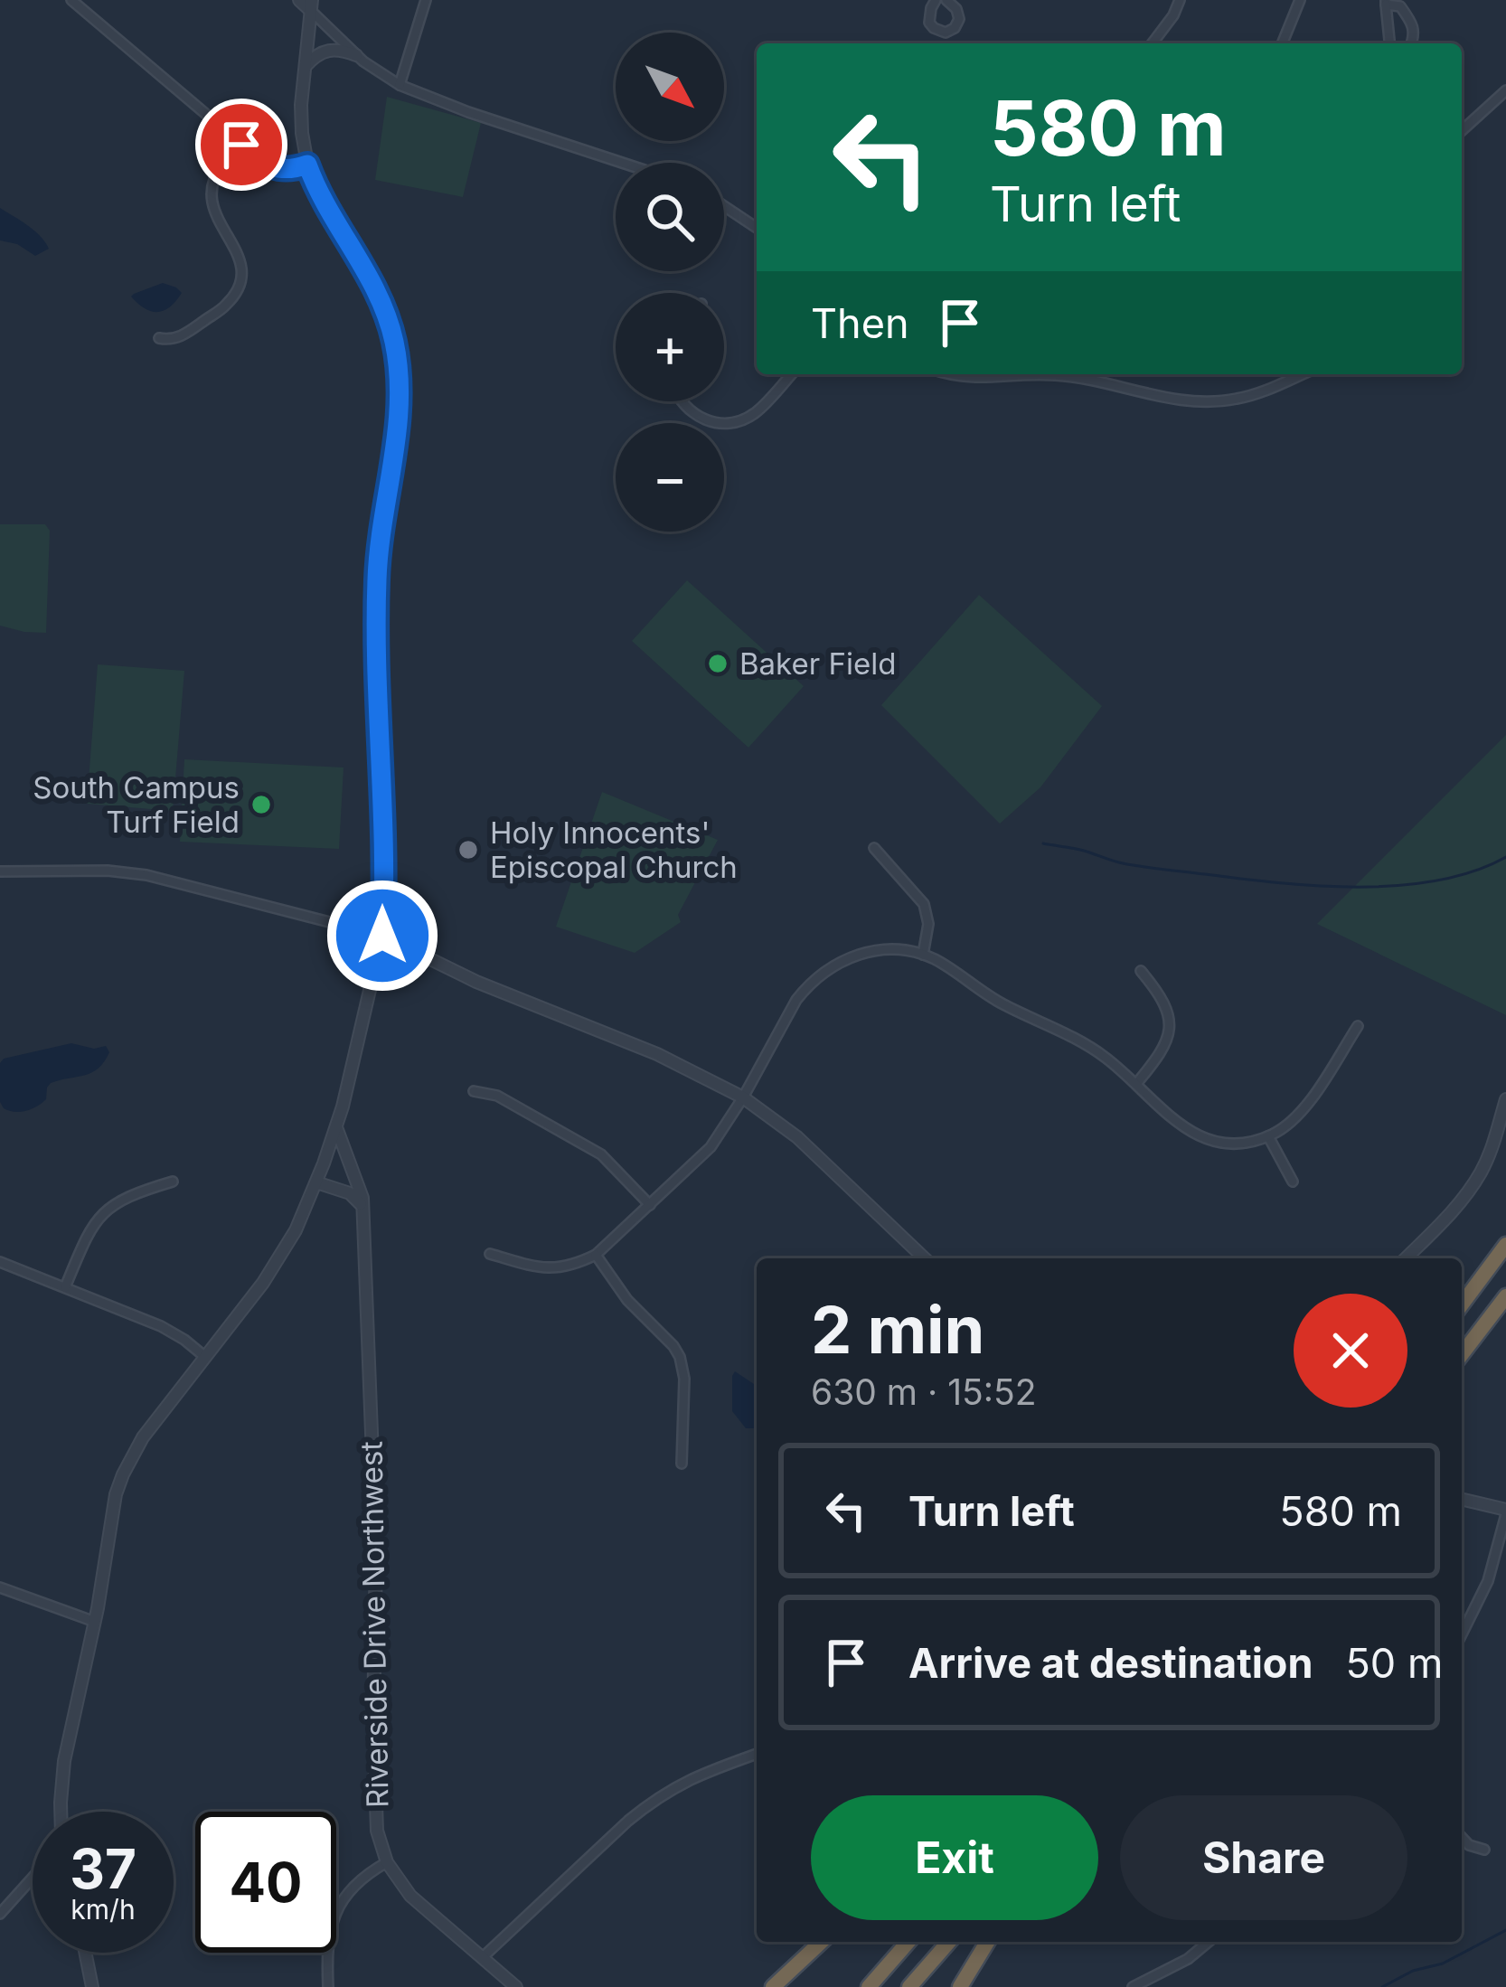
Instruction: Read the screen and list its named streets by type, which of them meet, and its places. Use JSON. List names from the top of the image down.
{
  "streets": {
    "street": ["Riverside Drive Northwest"]
  },
  "places": ["Baker Field", "South Campus Turf Field", "Holy Innocents' Episcopal Church"],
  "north": "bottom right",
  "page": {
    "map_buttons": ["+", "−"],
    "turn": ["580 m", "Turn left"],
    "then": "Then",
    "heading": ["2 min", "630 m · 15:52"],
    "list": [
      {
        "name": "Turn left",
        "value": "580 m"
      },
      {
        "name": "Arrive at destination",
        "value": "50 m"
      }
    ],
    "buttons": ["Exit", "Share"],
    "speed": "37 km/h",
    "limit": "40"
  }
}
